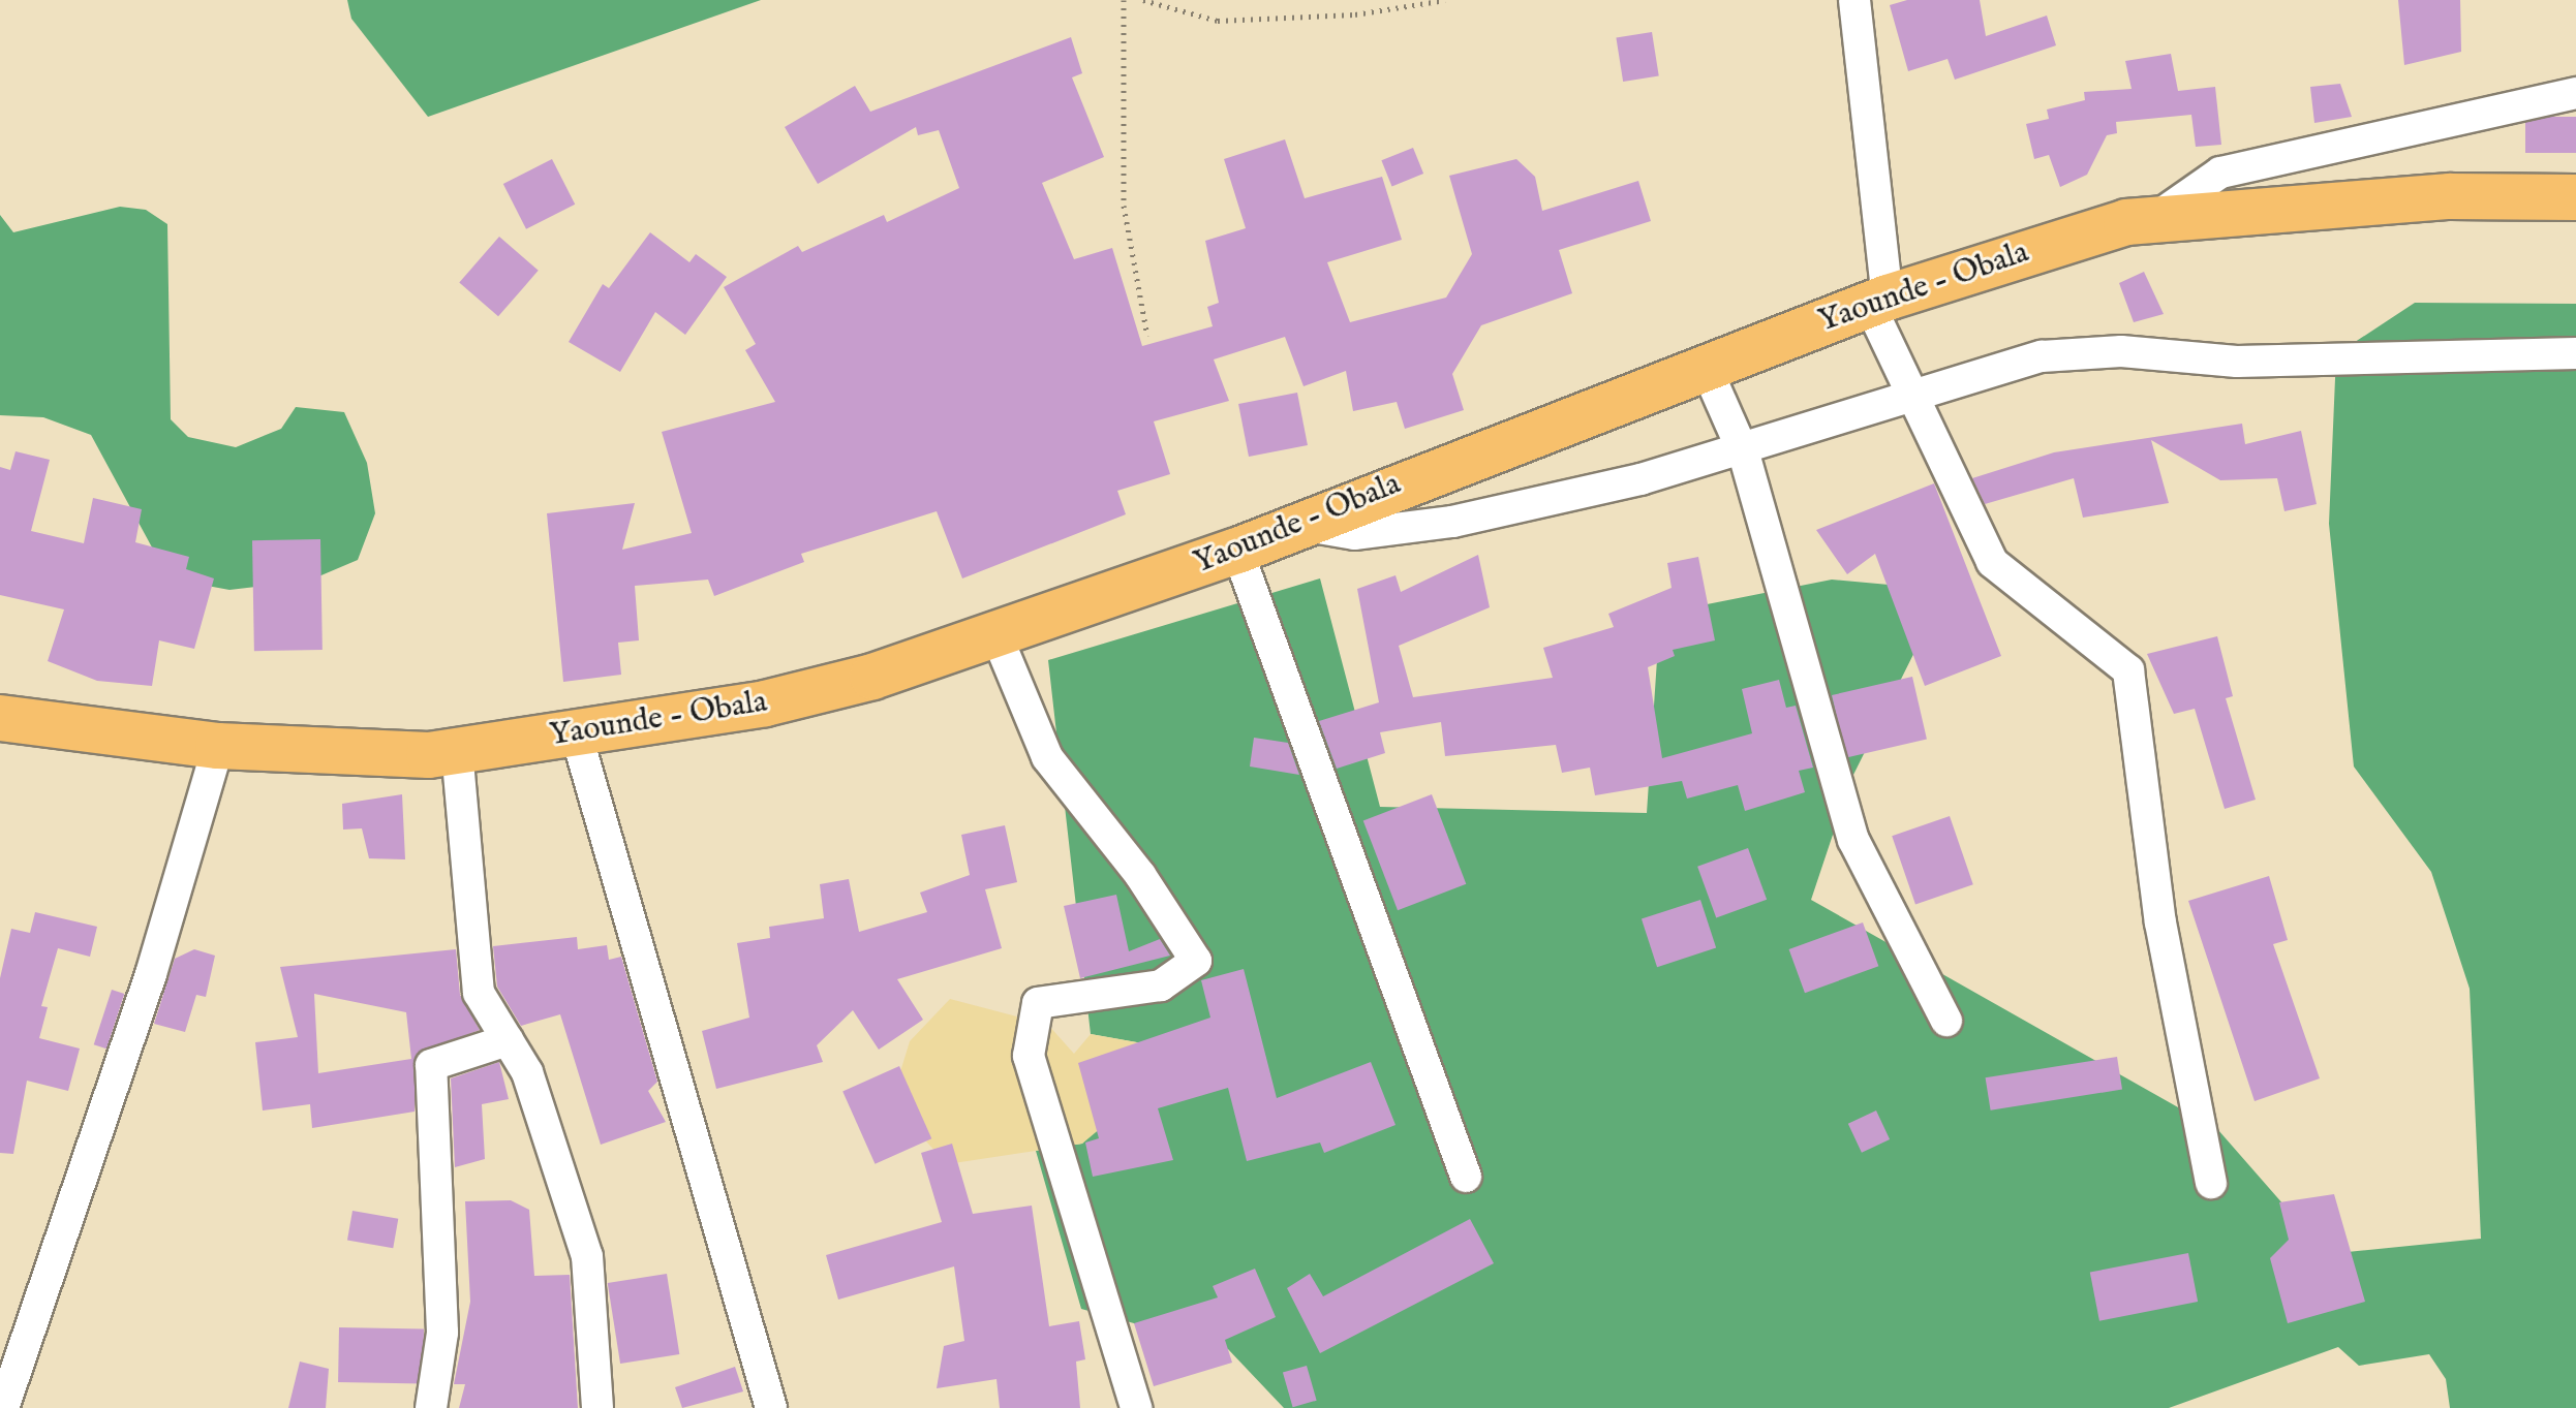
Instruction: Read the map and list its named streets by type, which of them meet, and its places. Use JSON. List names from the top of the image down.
{
  "streets": {
    "highway": ["Yaounde - Obala"]
  }
}
